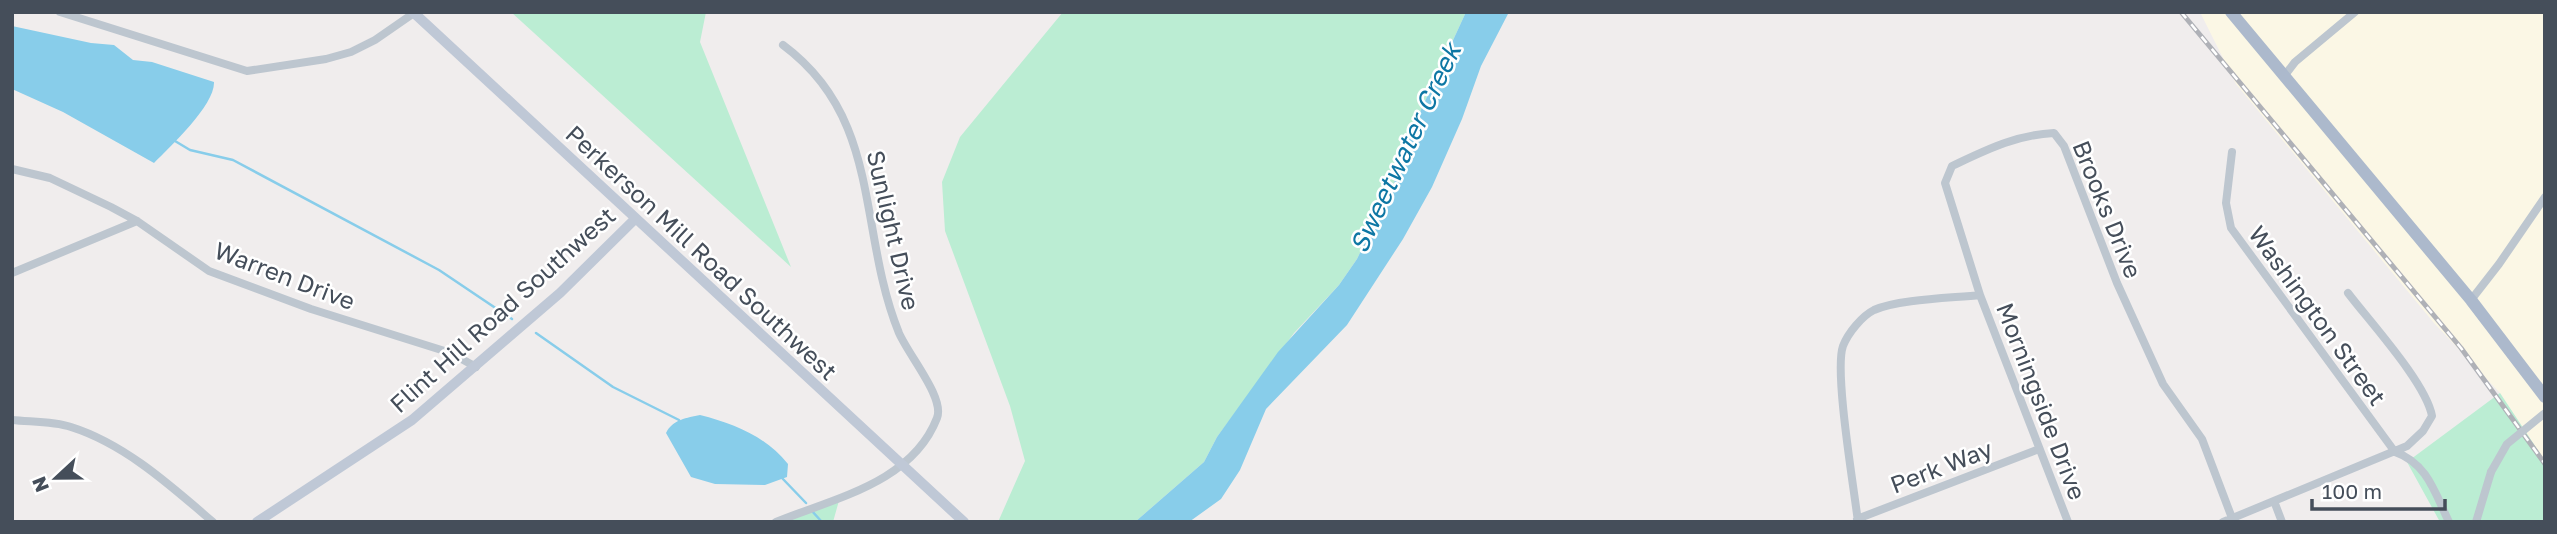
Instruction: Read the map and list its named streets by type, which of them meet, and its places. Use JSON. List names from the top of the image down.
{
  "streets": {
    "street": [
      "Brooks Drive",
      "Sunlight Drive",
      "Perkerson Mill Road Southwest",
      "Warren Drive",
      "Flint Hill Road Southwest",
      "Washington Street",
      "Morningside Drive",
      "Perk Way"
    ]
  },
  "crossings": [
    ["Brooks Drive", "Morningside Drive"],
    ["Sunlight Drive", "Perkerson Mill Road Southwest"],
    ["Perkerson Mill Road Southwest", "Flint Hill Road Southwest"],
    ["Warren Drive", "Flint Hill Road Southwest"],
    ["Morningside Drive", "Perk Way"]
  ],
  "water": ["Sweetwater Creek"],
  "scale_bar": "100 m",
  "north": "left"
}
